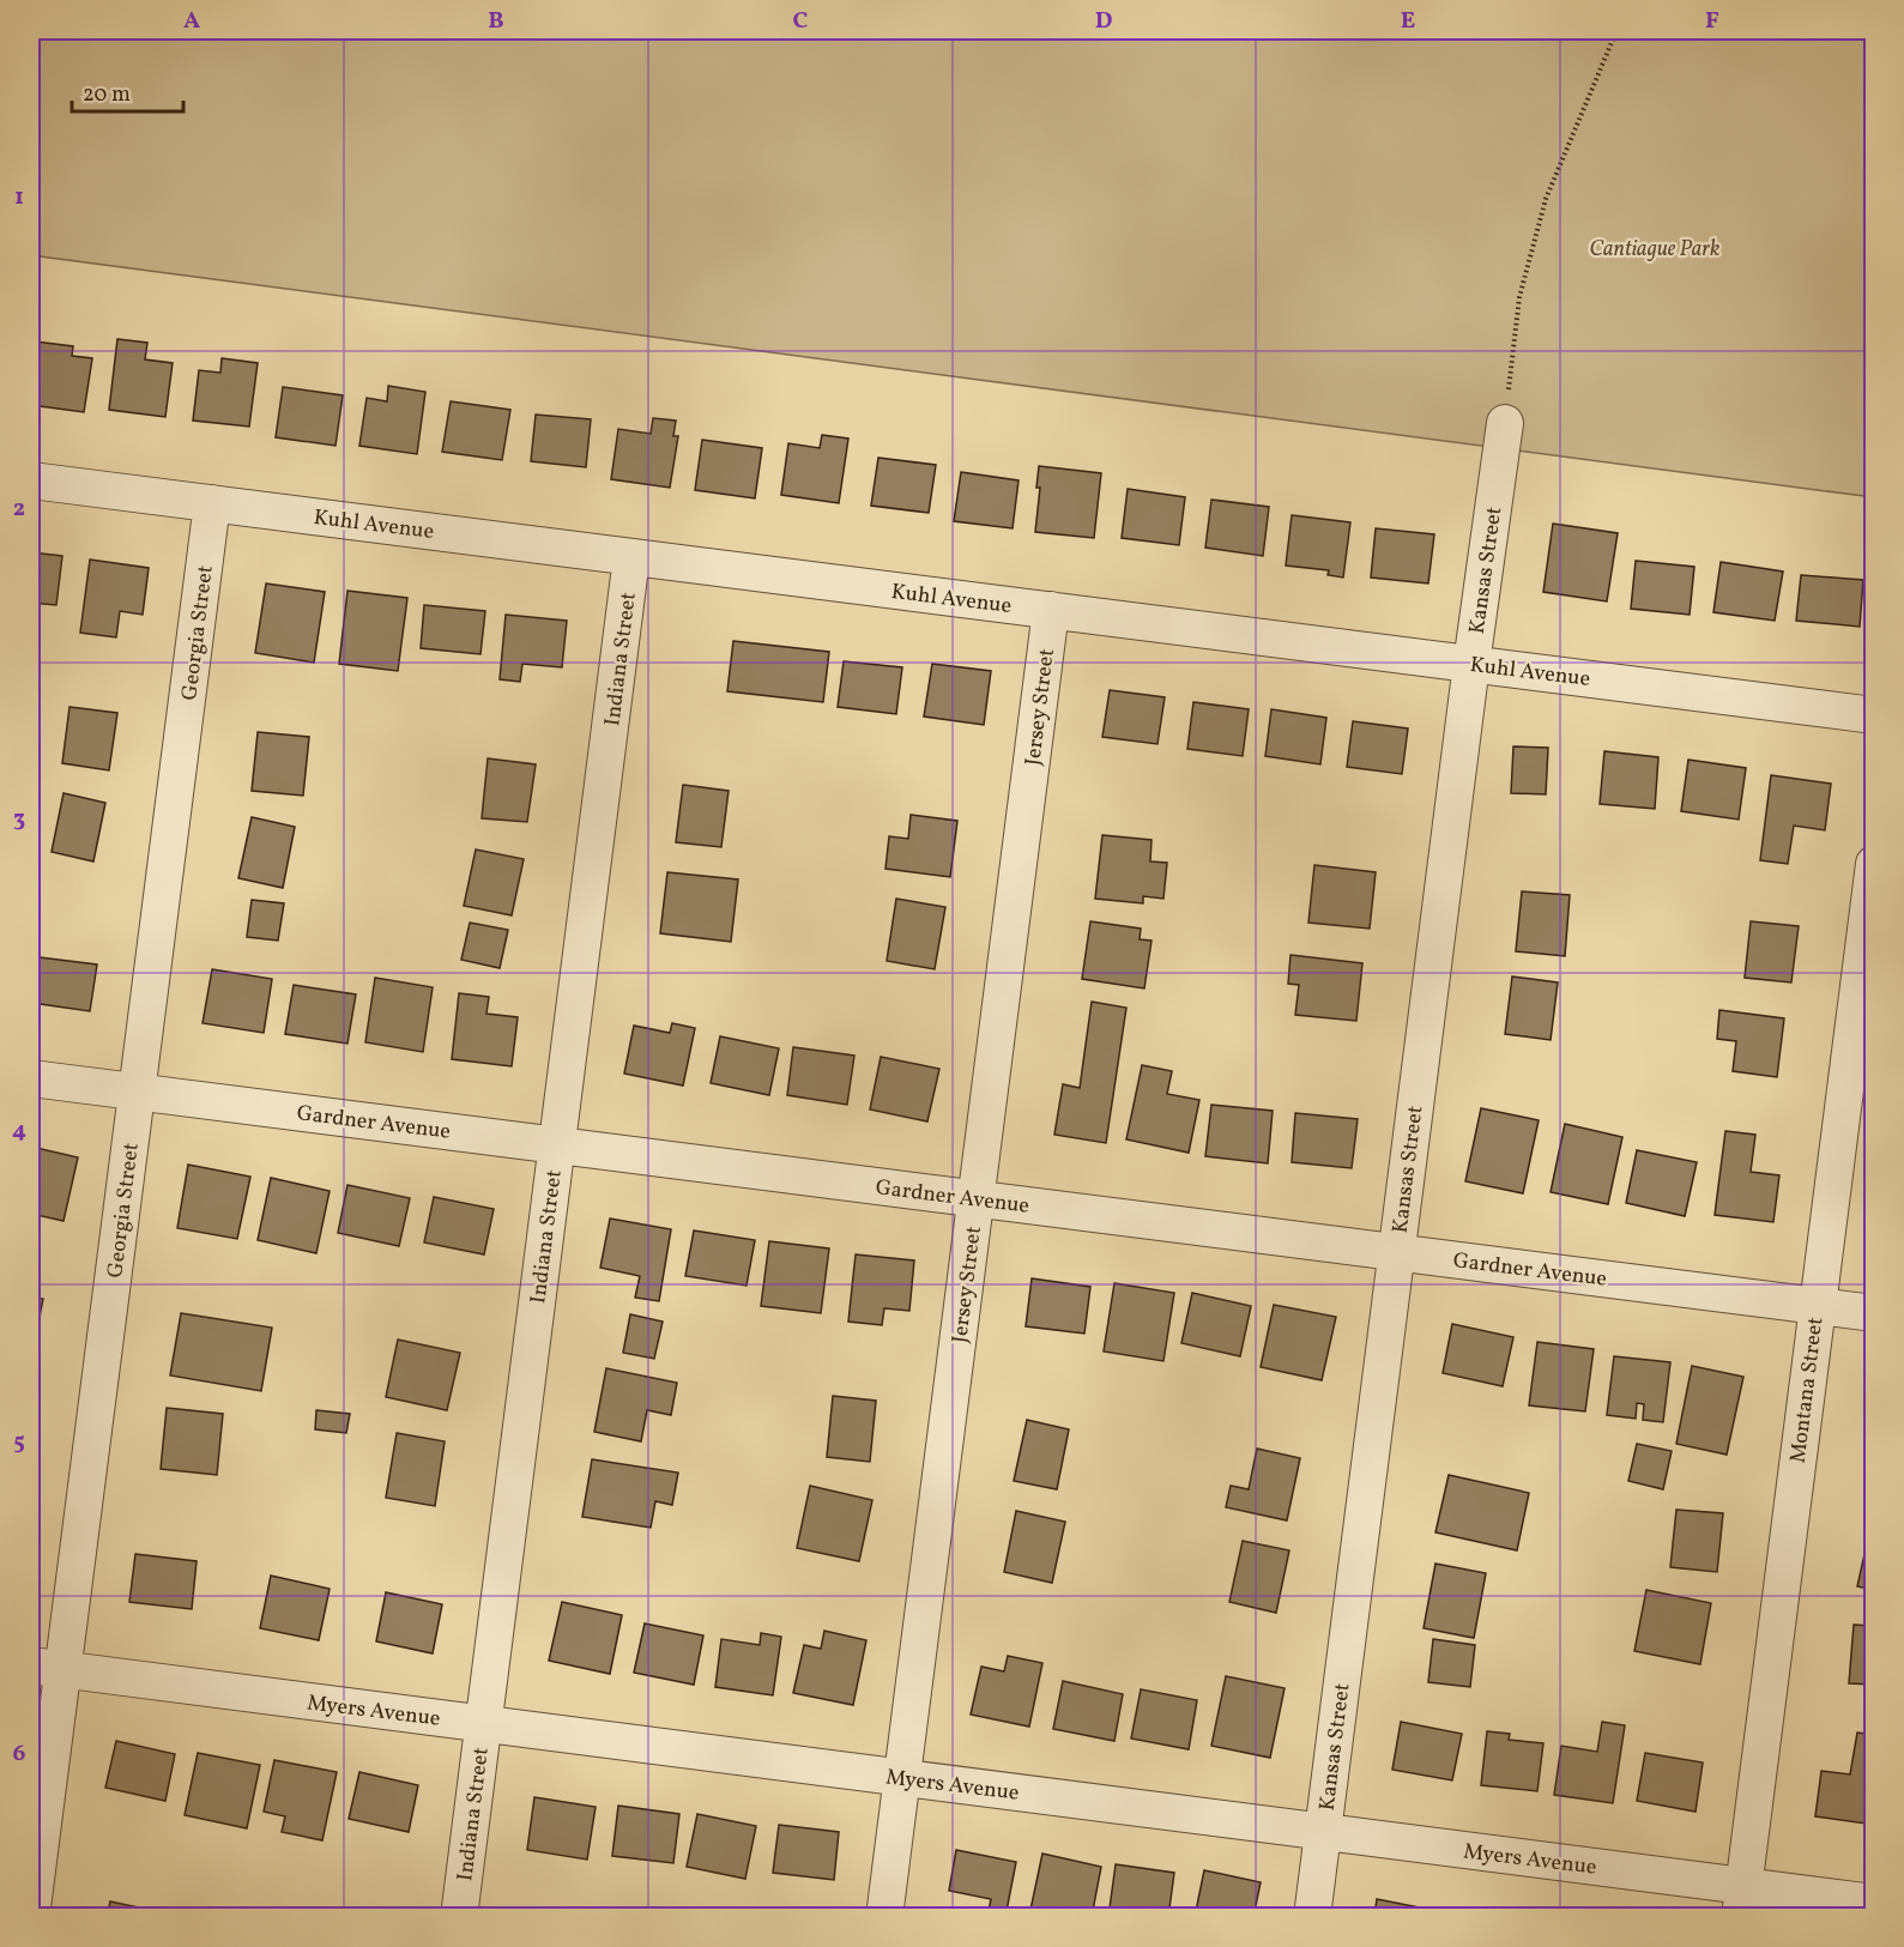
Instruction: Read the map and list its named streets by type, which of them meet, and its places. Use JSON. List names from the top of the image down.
{
  "streets": {
    "street": [
      "Kuhl Avenue",
      "Kansas Street",
      "Georgia Street",
      "Indiana Street",
      "Jersey Street",
      "Gardner Avenue",
      "Montana Street",
      "Myers Avenue"
    ]
  },
  "crossings": [
    ["Kuhl Avenue", "Kansas Street"],
    ["Kuhl Avenue", "Georgia Street"],
    ["Kuhl Avenue", "Indiana Street"],
    ["Kuhl Avenue", "Jersey Street"],
    ["Kansas Street", "Gardner Avenue"],
    ["Kansas Street", "Myers Avenue"],
    ["Georgia Street", "Gardner Avenue"],
    ["Georgia Street", "Myers Avenue"],
    ["Indiana Street", "Gardner Avenue"],
    ["Indiana Street", "Myers Avenue"],
    ["Jersey Street", "Gardner Avenue"],
    ["Jersey Street", "Myers Avenue"],
    ["Gardner Avenue", "Montana Street"],
    ["Montana Street", "Myers Avenue"]
  ],
  "parks": ["Cantiague Park"],
  "scale_bar": "20 m",
  "grid": {
    "columns": [
      "A",
      "B",
      "C",
      "D",
      "E",
      "F"
    ],
    "rows": [
      "1",
      "2",
      "3",
      "4",
      "5",
      "6"
    ]
  }
}
